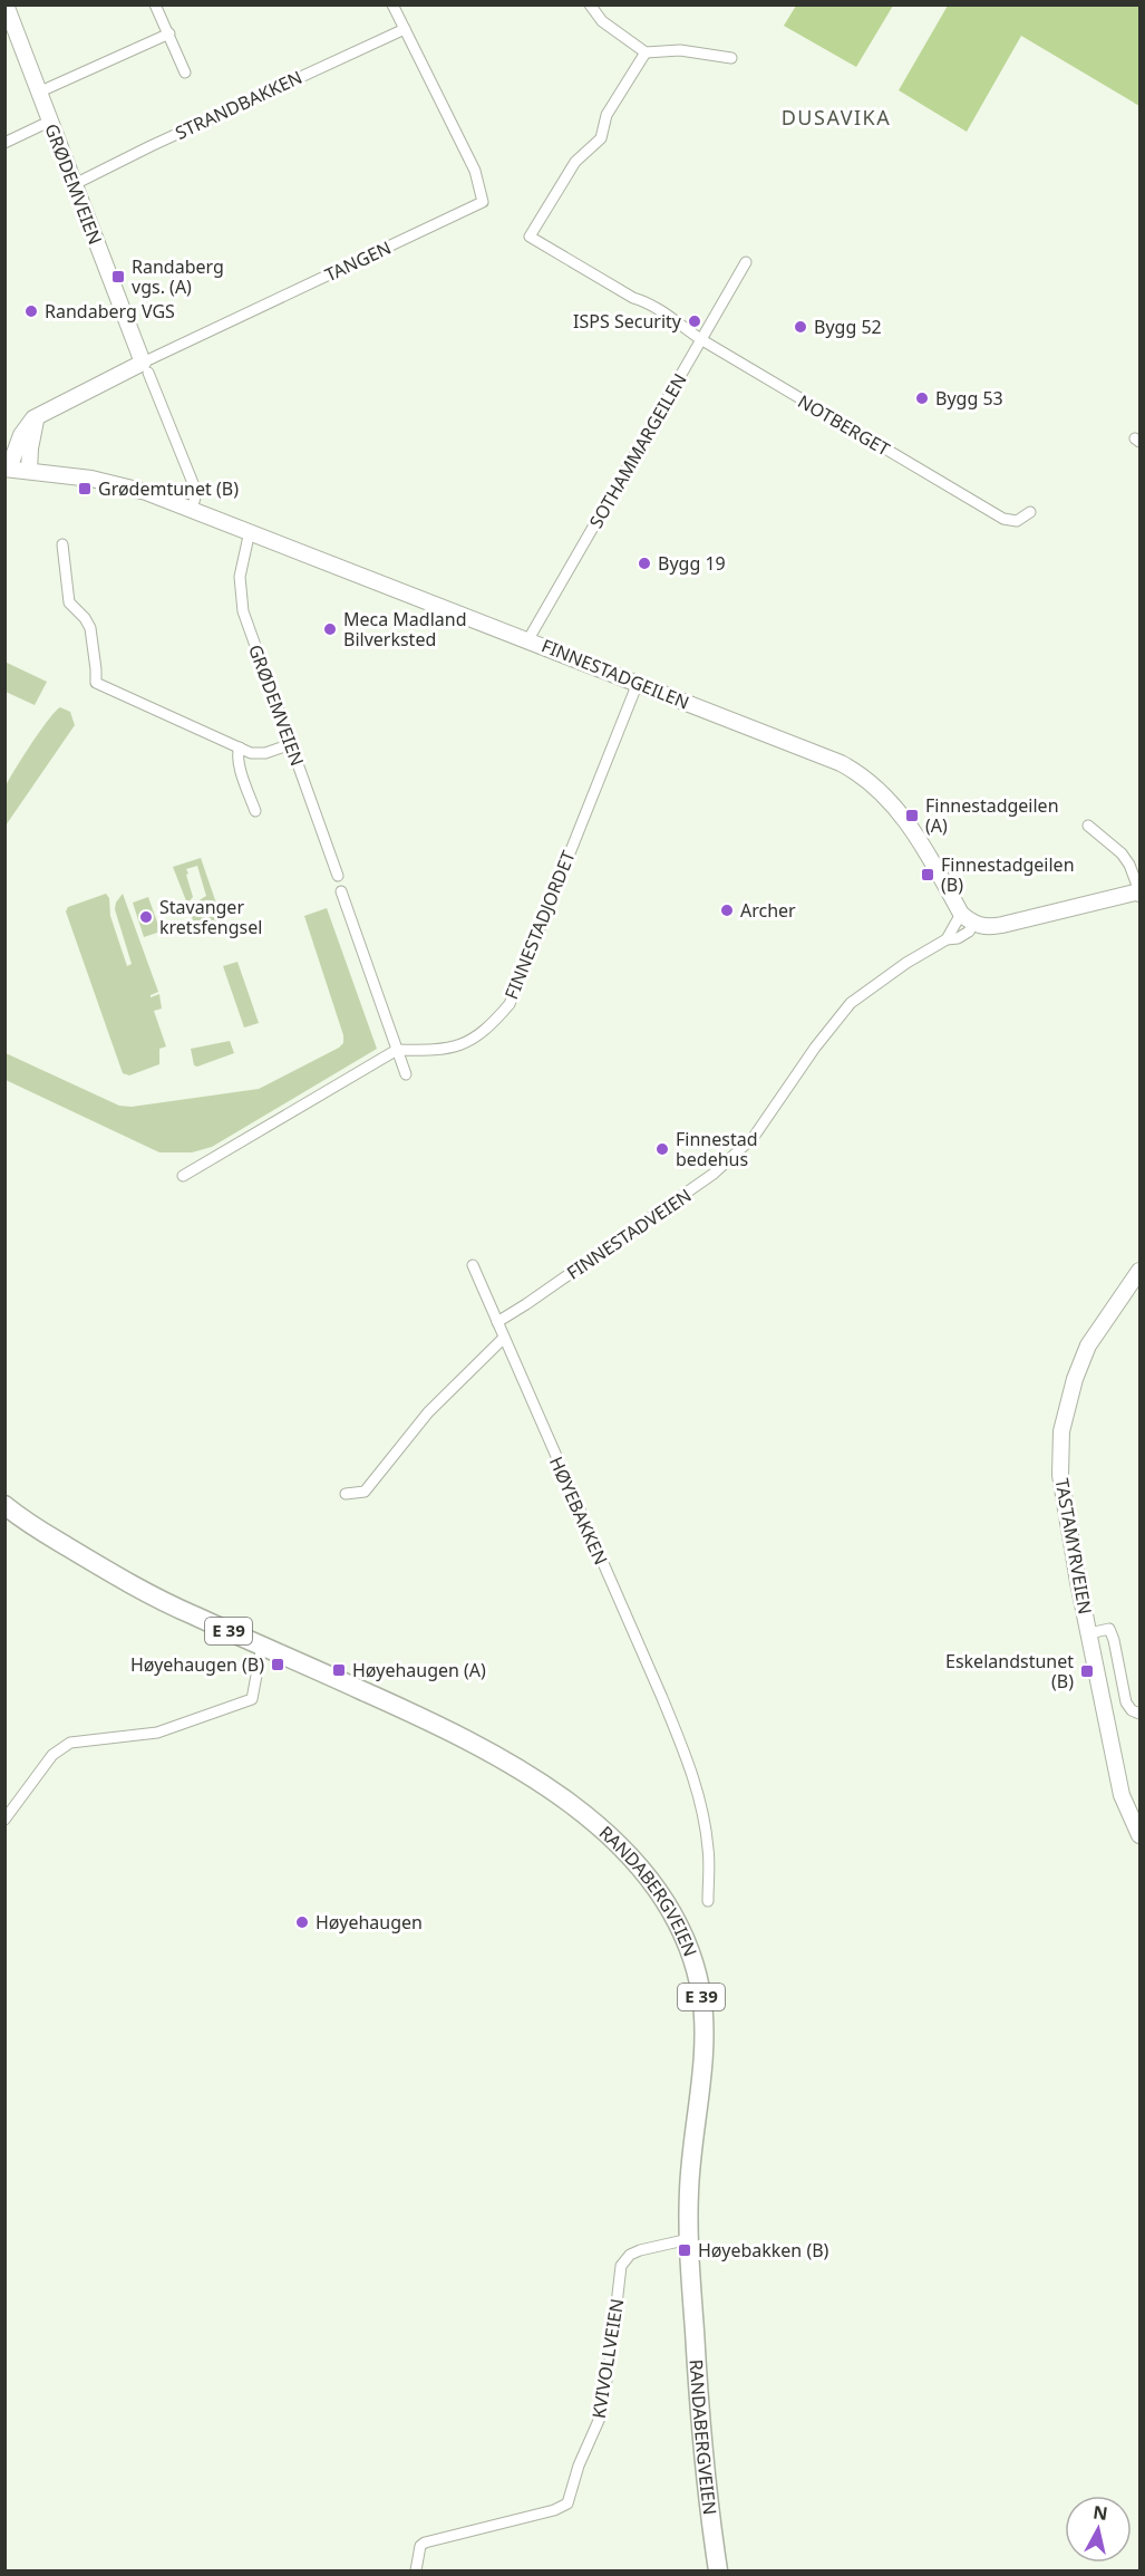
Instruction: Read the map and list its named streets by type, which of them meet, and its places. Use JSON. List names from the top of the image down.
{
  "streets": {
    "highway": ["E 39", "RANDABERGVEIEN"],
    "main road": [
      "GRØDEMVEIEN",
      "TANGEN",
      "FINNESTADGEILEN",
      "TASTAMYRVEIEN"
    ],
    "street": [
      "STRANDBAKKEN",
      "NOTBERGET",
      "SOTHAMMARGEILEN",
      "FINNESTADJORDET",
      "FINNESTADVEIEN",
      "HØYEBAKKEN",
      "KVIVOLLVEIEN"
    ]
  },
  "crossings": [
    ["STRANDBAKKEN", "GRØDEMVEIEN"],
    ["STRANDBAKKEN", "TANGEN"],
    ["GRØDEMVEIEN", "TANGEN"],
    ["GRØDEMVEIEN", "FINNESTADGEILEN"],
    ["NOTBERGET", "SOTHAMMARGEILEN"],
    ["SOTHAMMARGEILEN", "FINNESTADGEILEN"],
    ["FINNESTADGEILEN", "FINNESTADJORDET"],
    ["FINNESTADGEILEN", "FINNESTADVEIEN"],
    ["RANDABERGVEIEN", "KVIVOLLVEIEN"]
  ],
  "districts": ["DUSAVIKA"],
  "places": {
    "transit": [
      "Randaberg vgs. (A)",
      "Grødemtunet (B)",
      "Finnestadgeilen (A)",
      "Finnestadgeilen (B)",
      "Høyehaugen (B)",
      "Høyehaugen (A)",
      "Eskelandstunet (B)",
      "Høyebakken (B)"
    ],
    "other": [
      "Randaberg VGS",
      "ISPS Security",
      "Bygg 52",
      "Bygg 53",
      "Bygg 19",
      "Meca Madland Bilverksted",
      "Archer",
      "Stavanger kretsfengsel",
      "Finnestad bedehus",
      "Høyehaugen"
    ]
  },
  "north": "top"
}
